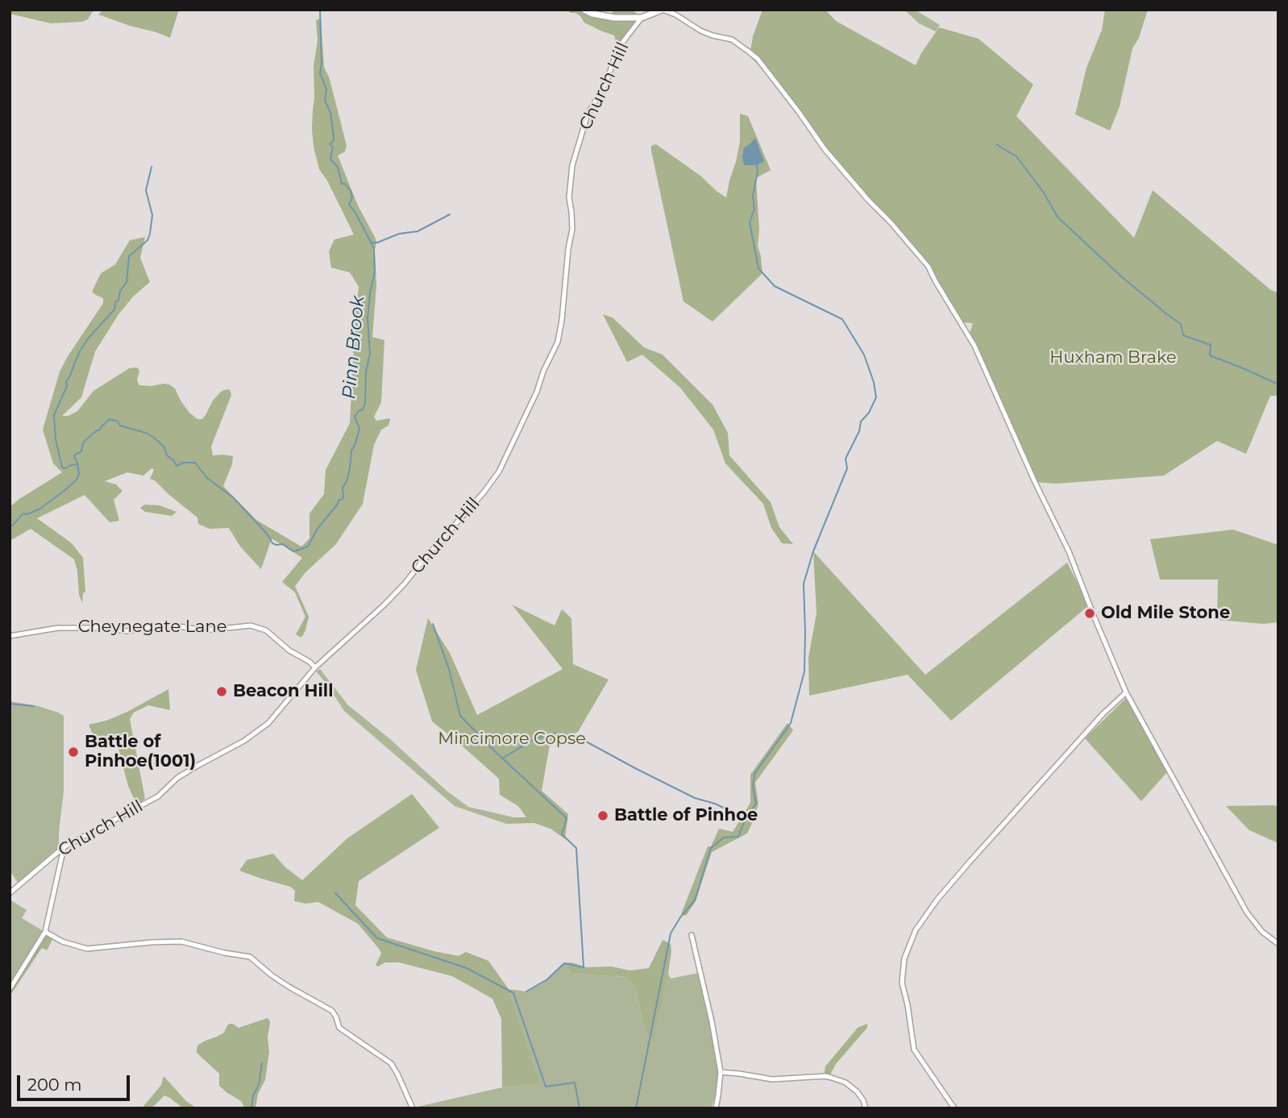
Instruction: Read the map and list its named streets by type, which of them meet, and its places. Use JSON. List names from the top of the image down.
{
  "streets": {
    "street": ["Church Hill", "Cheynegate Lane"]
  },
  "crossings": [
    ["Church Hill", "Cheynegate Lane"]
  ],
  "water": ["Pinn Brook"],
  "parks": ["Huxham Brake", "Mincimore Copse"],
  "places": [
    "Old Mile Stone",
    "Beacon Hill",
    "Battle of Pinhoe(1001)",
    "Battle of Pinhoe"
  ],
  "scale_bar": "200 m"
}
